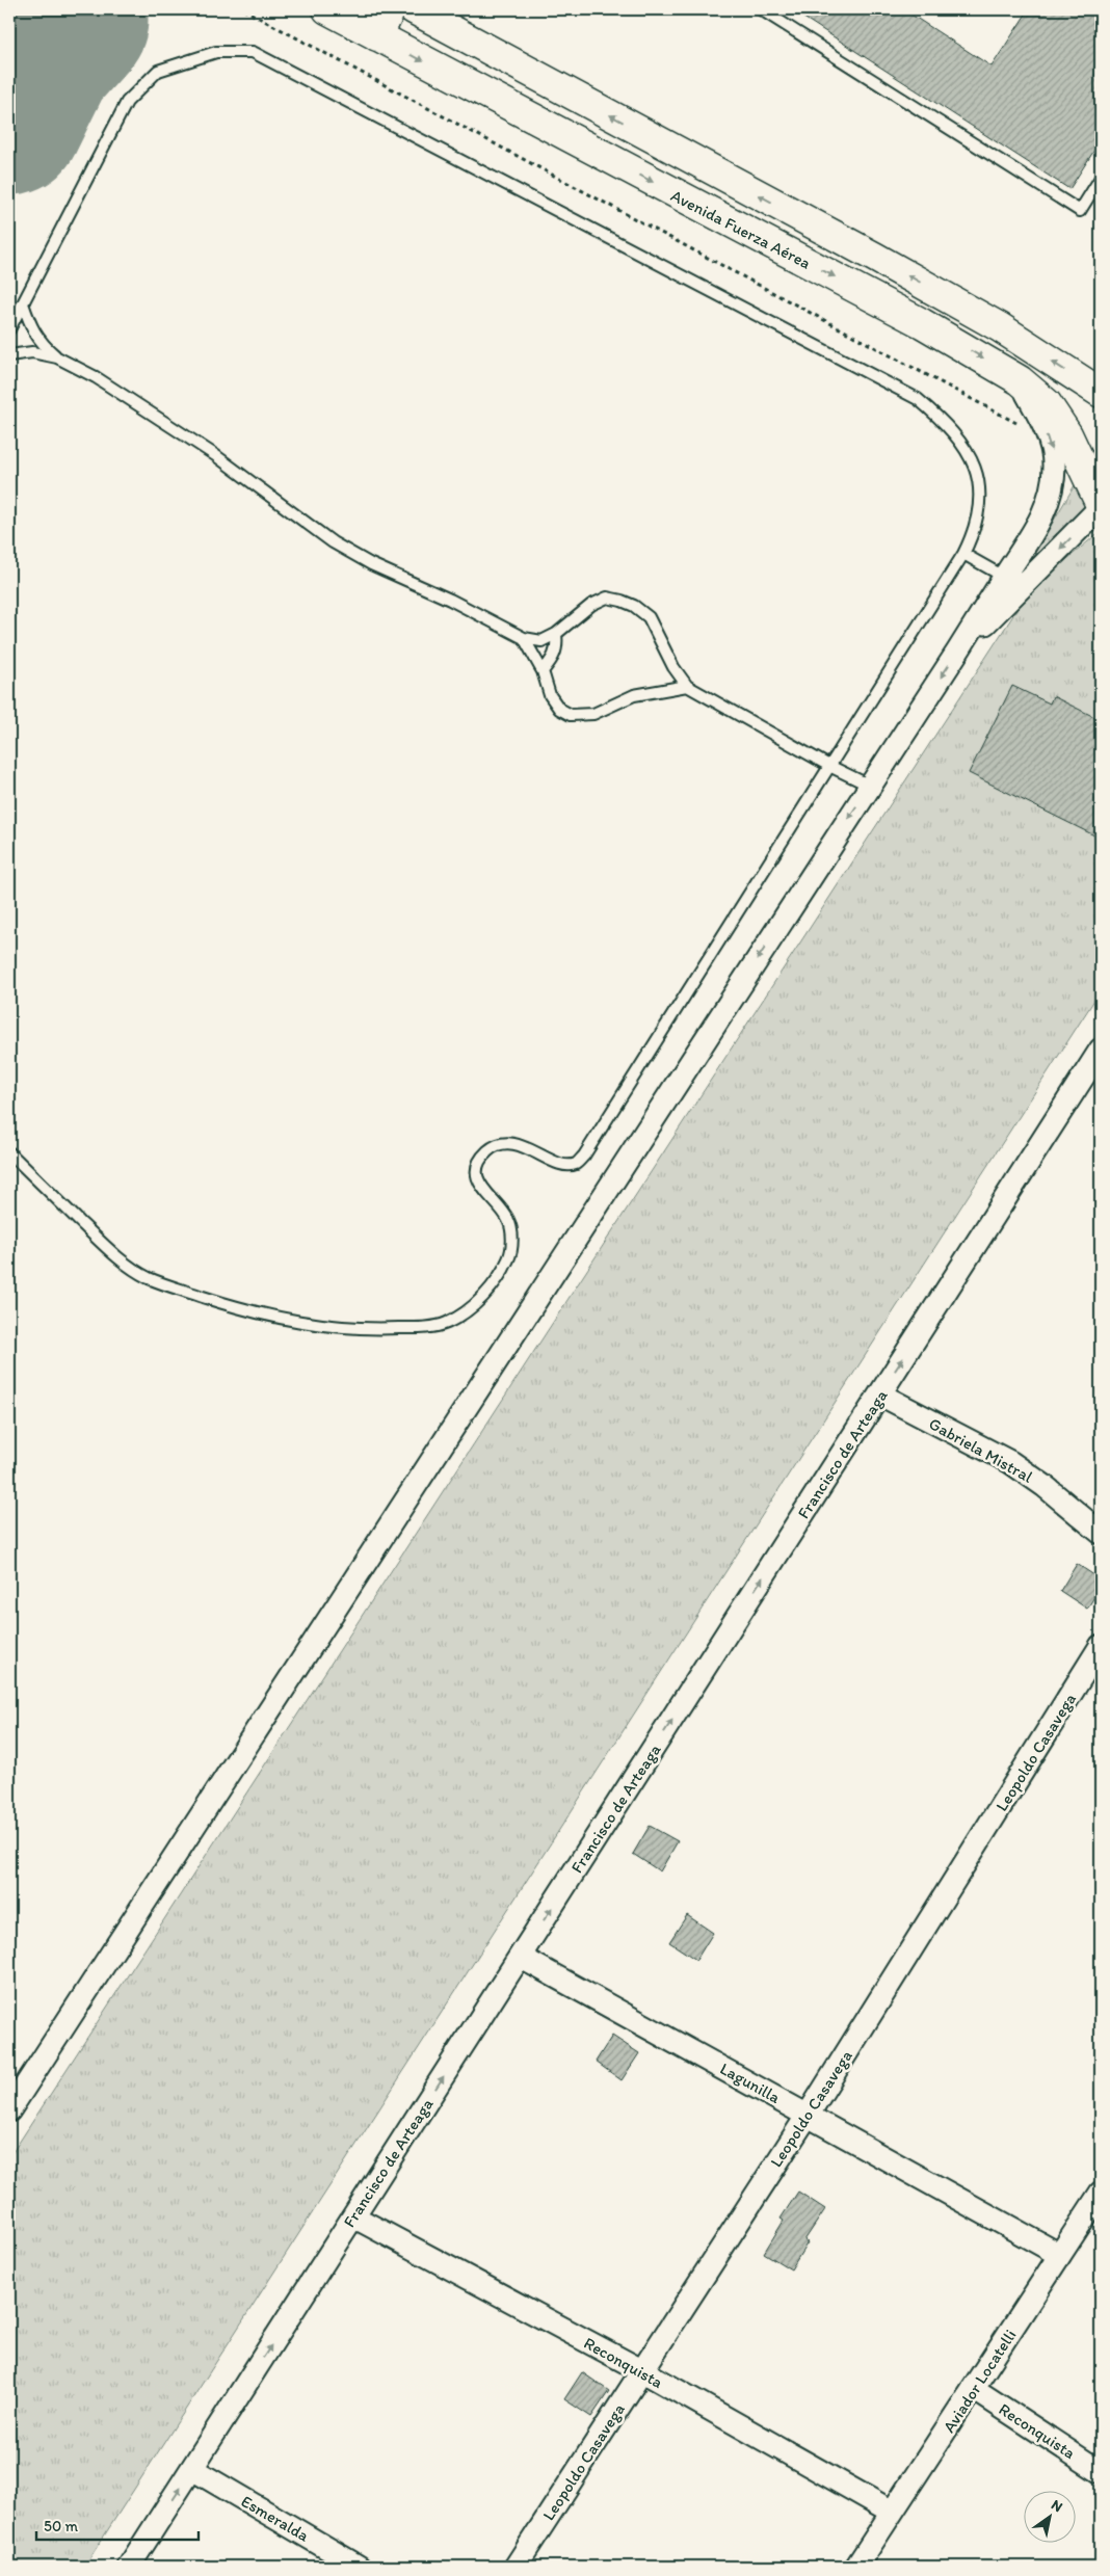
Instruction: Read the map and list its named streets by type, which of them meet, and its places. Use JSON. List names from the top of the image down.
{
  "streets": {
    "main road": ["Avenida Fuerza Aérea"],
    "street": [
      "Gabriela Mistral",
      "Francisco de Arteaga",
      "Leopoldo Casavega",
      "Lagunilla",
      "Reconquista",
      "Aviador Locatelli",
      "Esmeralda"
    ]
  },
  "crossings": [
    ["Gabriela Mistral", "Francisco de Arteaga"],
    ["Francisco de Arteaga", "Lagunilla"],
    ["Francisco de Arteaga", "Reconquista"],
    ["Francisco de Arteaga", "Esmeralda"],
    ["Leopoldo Casavega", "Lagunilla"],
    ["Leopoldo Casavega", "Reconquista"],
    ["Lagunilla", "Aviador Locatelli"],
    ["Reconquista", "Aviador Locatelli"]
  ],
  "one_way": ["Francisco de Arteaga"],
  "scale_bar": "50 m",
  "north": "top right"
}
